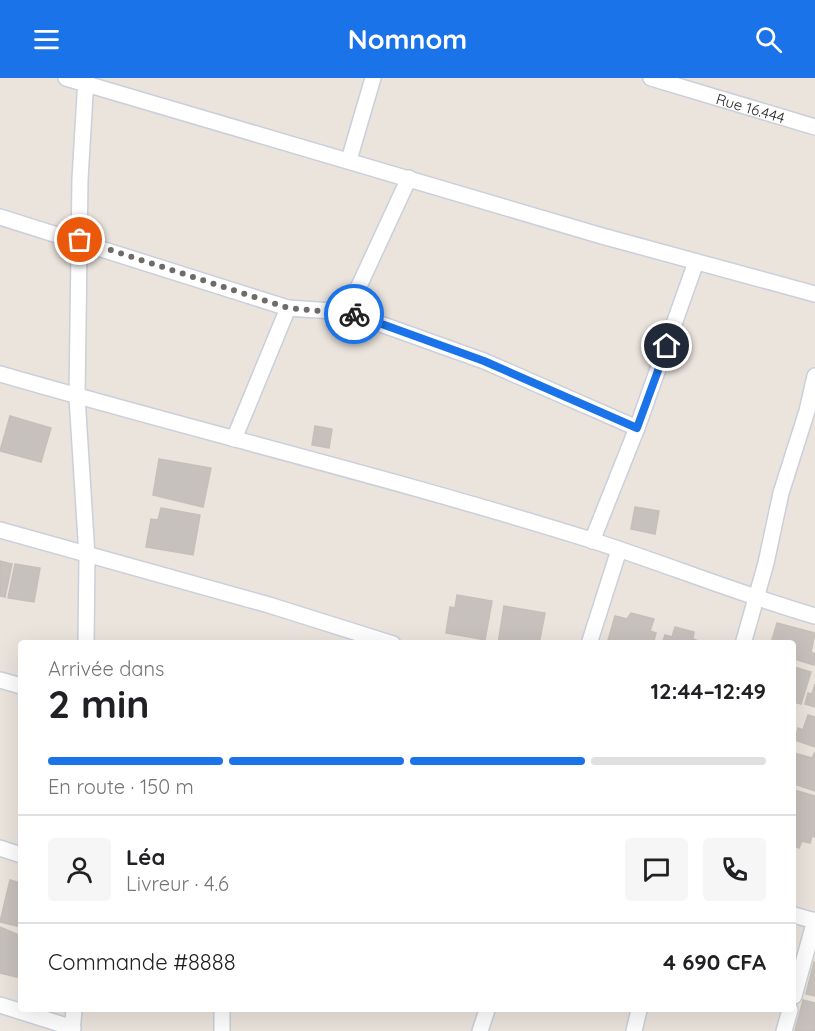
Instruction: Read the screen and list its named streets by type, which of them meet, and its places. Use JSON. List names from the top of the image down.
{
  "streets": {
    "street": ["Rue 16.444"]
  },
  "page": {
    "header": "Nomnom",
    "heading": ["2 min", "Arrivée dans", "12:44–12:49"],
    "panel": [
      "Léa",
      "Livreur · 4.6",
      "Commande #8888",
      "4 690 CFA"
    ],
    "bar": "En route · 150 m"
  }
}
